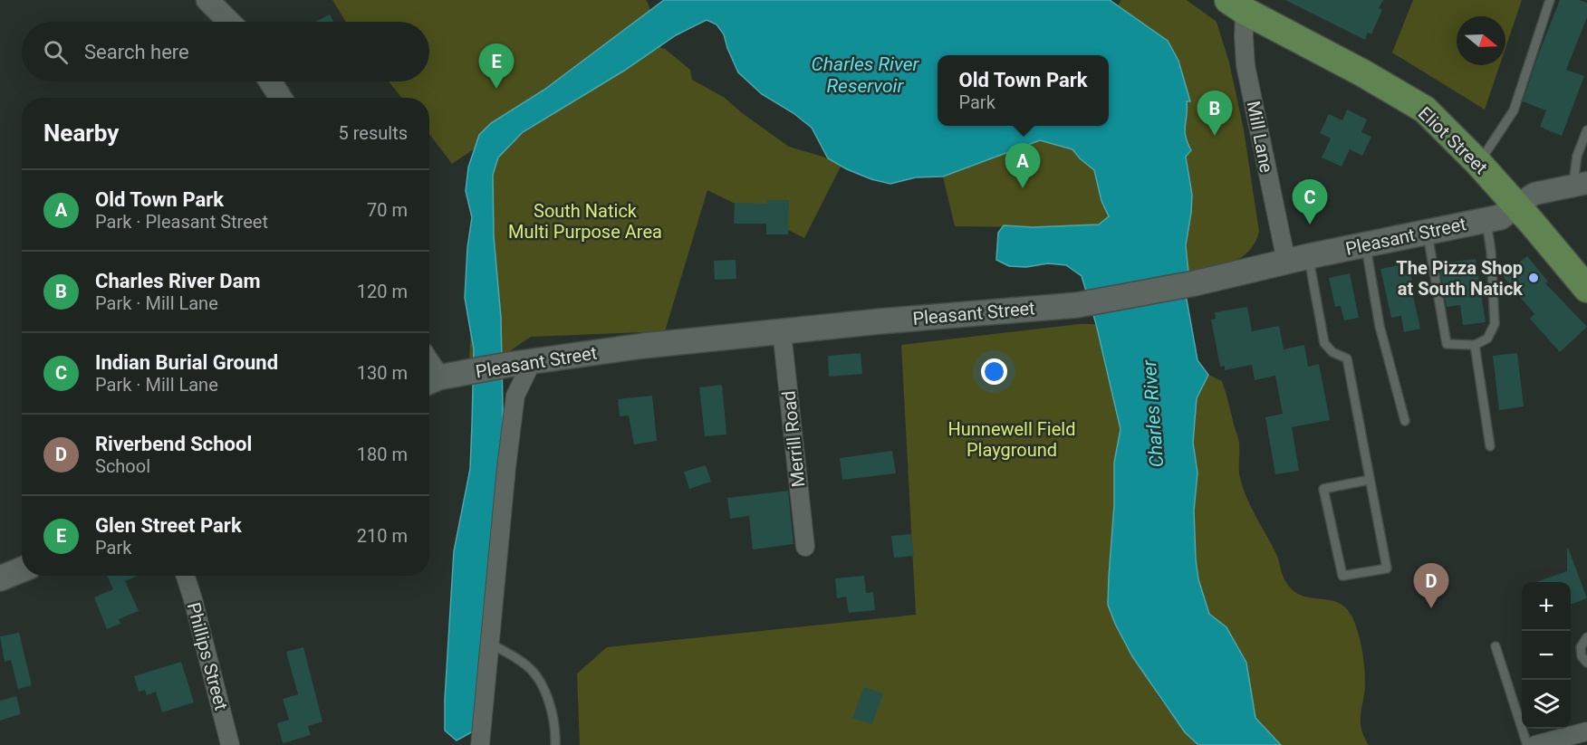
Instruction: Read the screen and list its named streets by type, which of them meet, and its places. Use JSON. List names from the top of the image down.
{
  "streets": {
    "main road": ["Eliot Street", "Pleasant Street"],
    "street": ["Mill Lane", "Merrill Road", "Phillips Street"]
  },
  "crossings": [
    ["Mill Lane", "Eliot Street"],
    ["Mill Lane", "Pleasant Street"],
    ["Eliot Street", "Pleasant Street"],
    ["Pleasant Street", "Merrill Road"]
  ],
  "water": ["Charles River Reservoir", "Charles River"],
  "parks": ["South Natick Multi Purpose Area", "Hunnewell Field Playground"],
  "places": ["The Pizza Shop at South Natick"],
  "north": "right",
  "page": {
    "search": "Search here",
    "pins": [
      "E",
      "B",
      "A",
      "C",
      "D"
    ],
    "popup": ["Old Town Park", "Park"],
    "heading": ["Nearby", "5 results"],
    "list": [
      {
        "mark": "A",
        "name": "Old Town Park",
        "note": "Park · Pleasant Street",
        "value": "70 m"
      },
      {
        "mark": "B",
        "name": "Charles River Dam",
        "note": "Park · Mill Lane",
        "value": "120 m"
      },
      {
        "mark": "C",
        "name": "Indian Burial Ground",
        "note": "Park · Mill Lane",
        "value": "130 m"
      },
      {
        "mark": "D",
        "name": "Riverbend School",
        "note": "School",
        "value": "180 m"
      },
      {
        "mark": "E",
        "name": "Glen Street Park",
        "note": "Park",
        "value": "210 m"
      }
    ],
    "map_buttons": ["+", "−"]
  }
}
